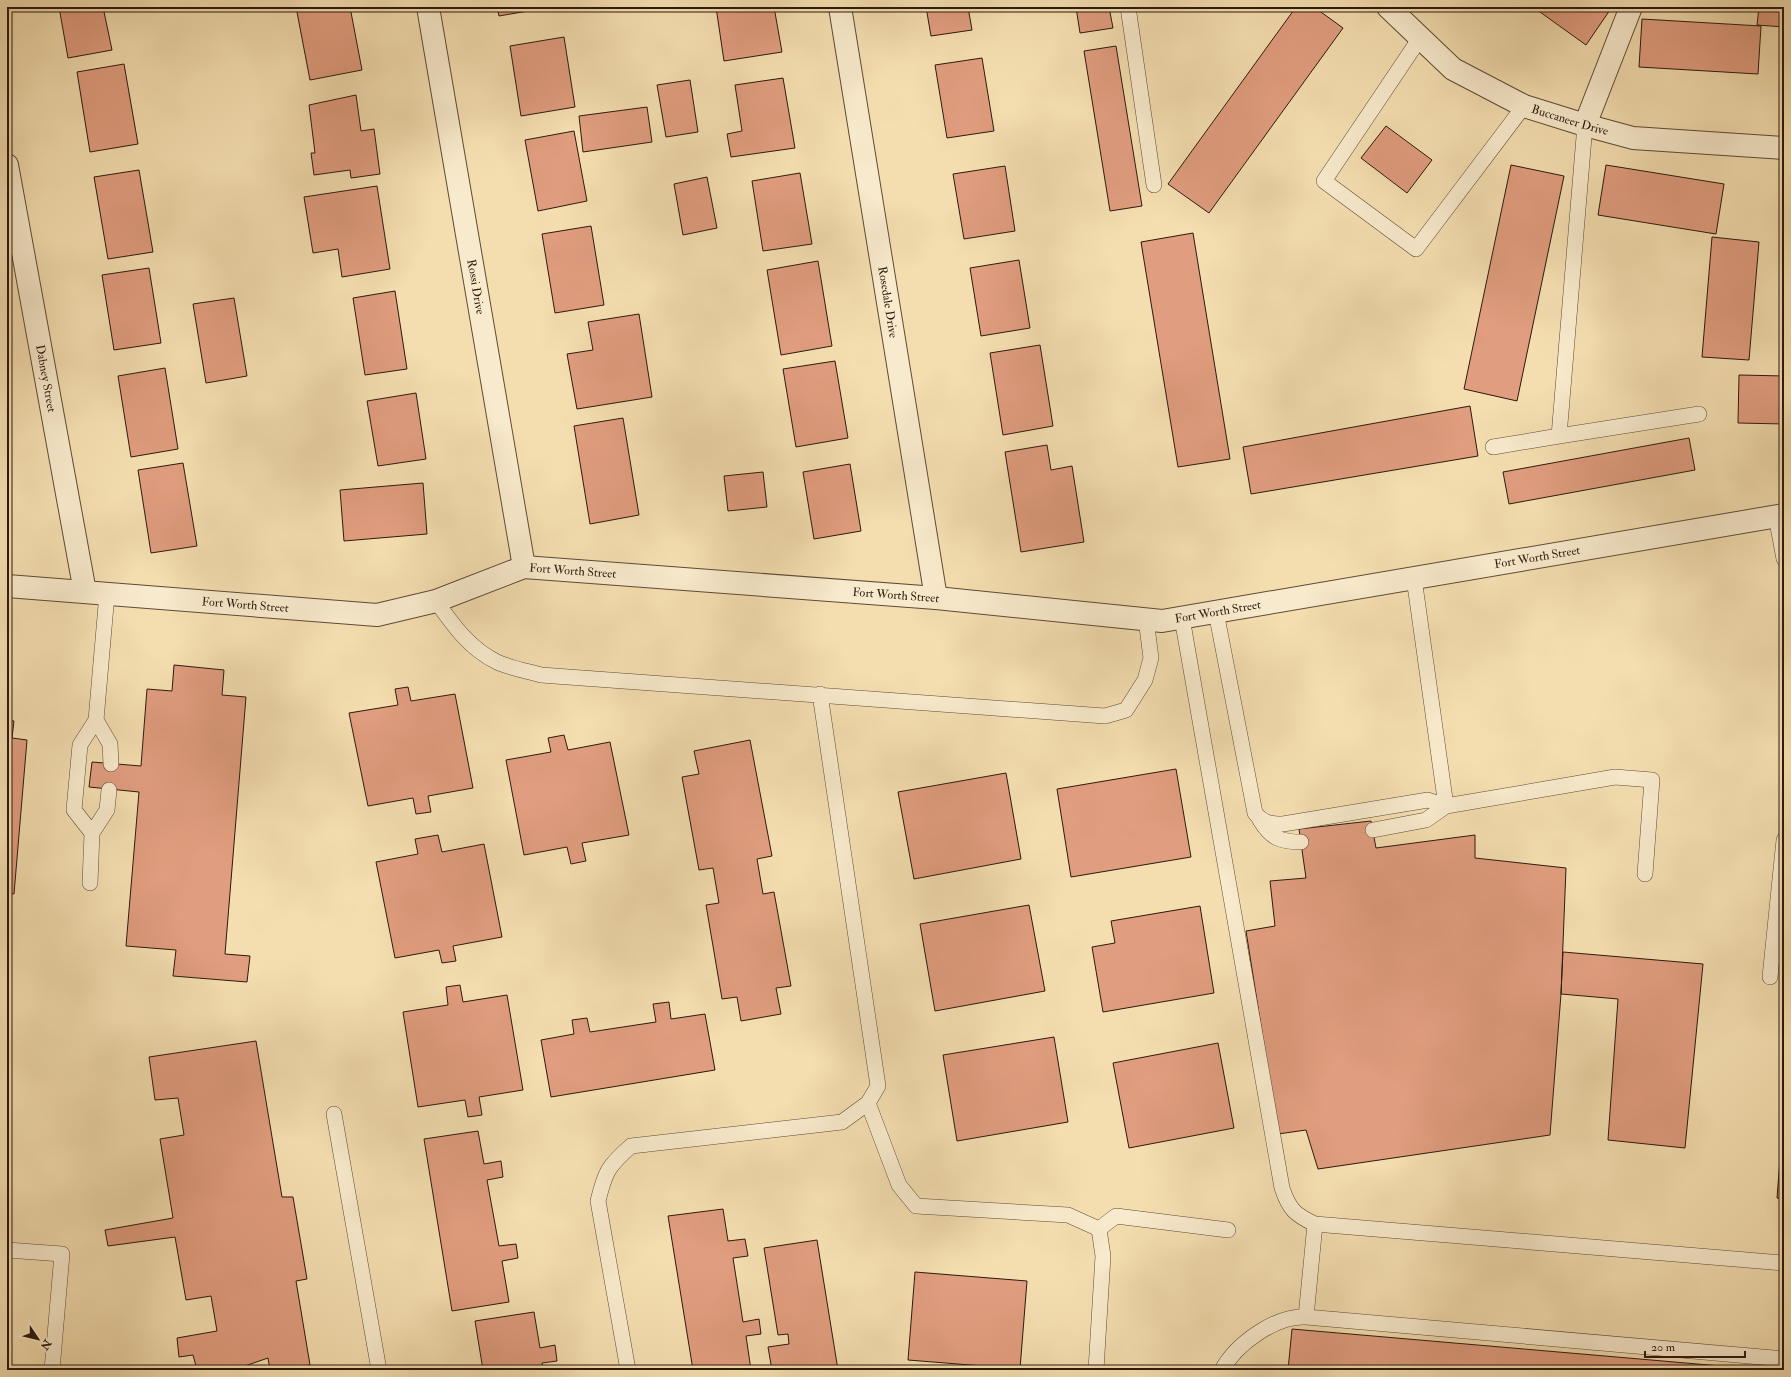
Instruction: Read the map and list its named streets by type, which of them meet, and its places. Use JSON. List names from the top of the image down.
{
  "streets": {
    "street": [
      "Buccaneer Drive",
      "Rossi Drive",
      "Rosedale Drive",
      "Dabney Street",
      "Fort Worth Street"
    ]
  },
  "crossings": [
    ["Rossi Drive", "Fort Worth Street"],
    ["Rosedale Drive", "Fort Worth Street"],
    ["Dabney Street", "Fort Worth Street"]
  ],
  "scale_bar": "20 m",
  "north": "bottom right"
}
